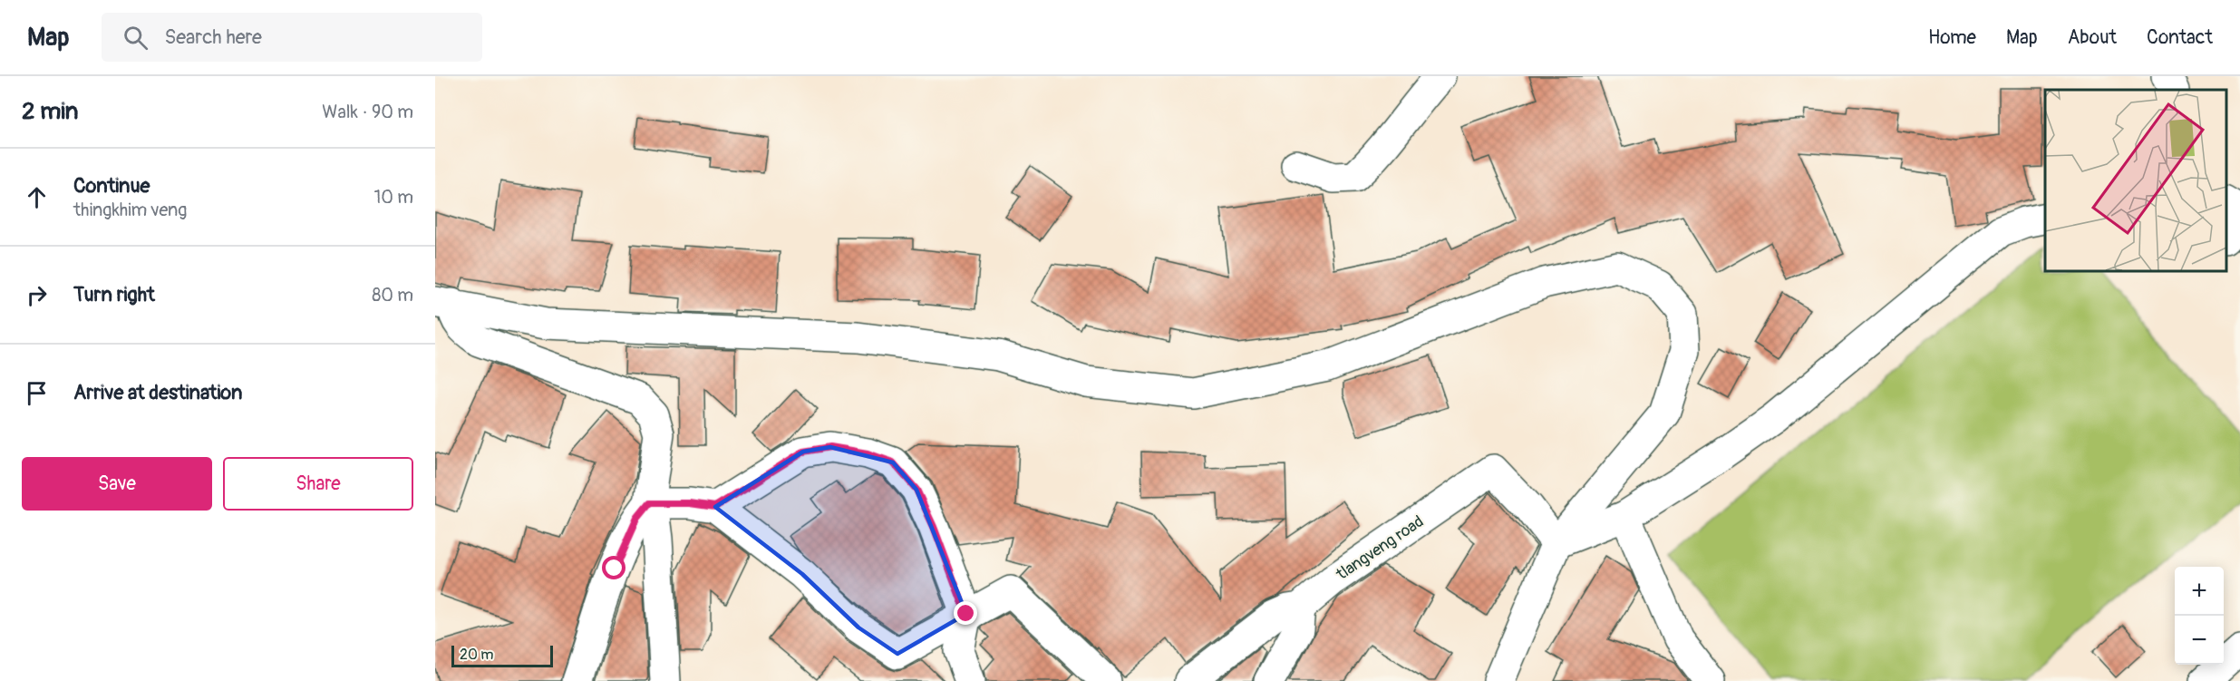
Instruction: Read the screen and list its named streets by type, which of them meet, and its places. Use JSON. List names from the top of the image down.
{
  "streets": {
    "main road": ["tlangveng road"]
  },
  "scale_bar": "20 m",
  "page": {
    "header": "Map",
    "search": "Search here",
    "nav": [
      "Home",
      "Map",
      "About",
      "Contact"
    ],
    "heading": ["2 min", "Walk · 90 m"],
    "list": [
      ["Continue", "thingkhim veng", "10 m"],
      ["Turn right", "80 m"],
      "Arrive at destination"
    ],
    "buttons": ["Save", "Share"],
    "map_buttons": ["+", "−"],
    "scale": "20 m"
  }
}
